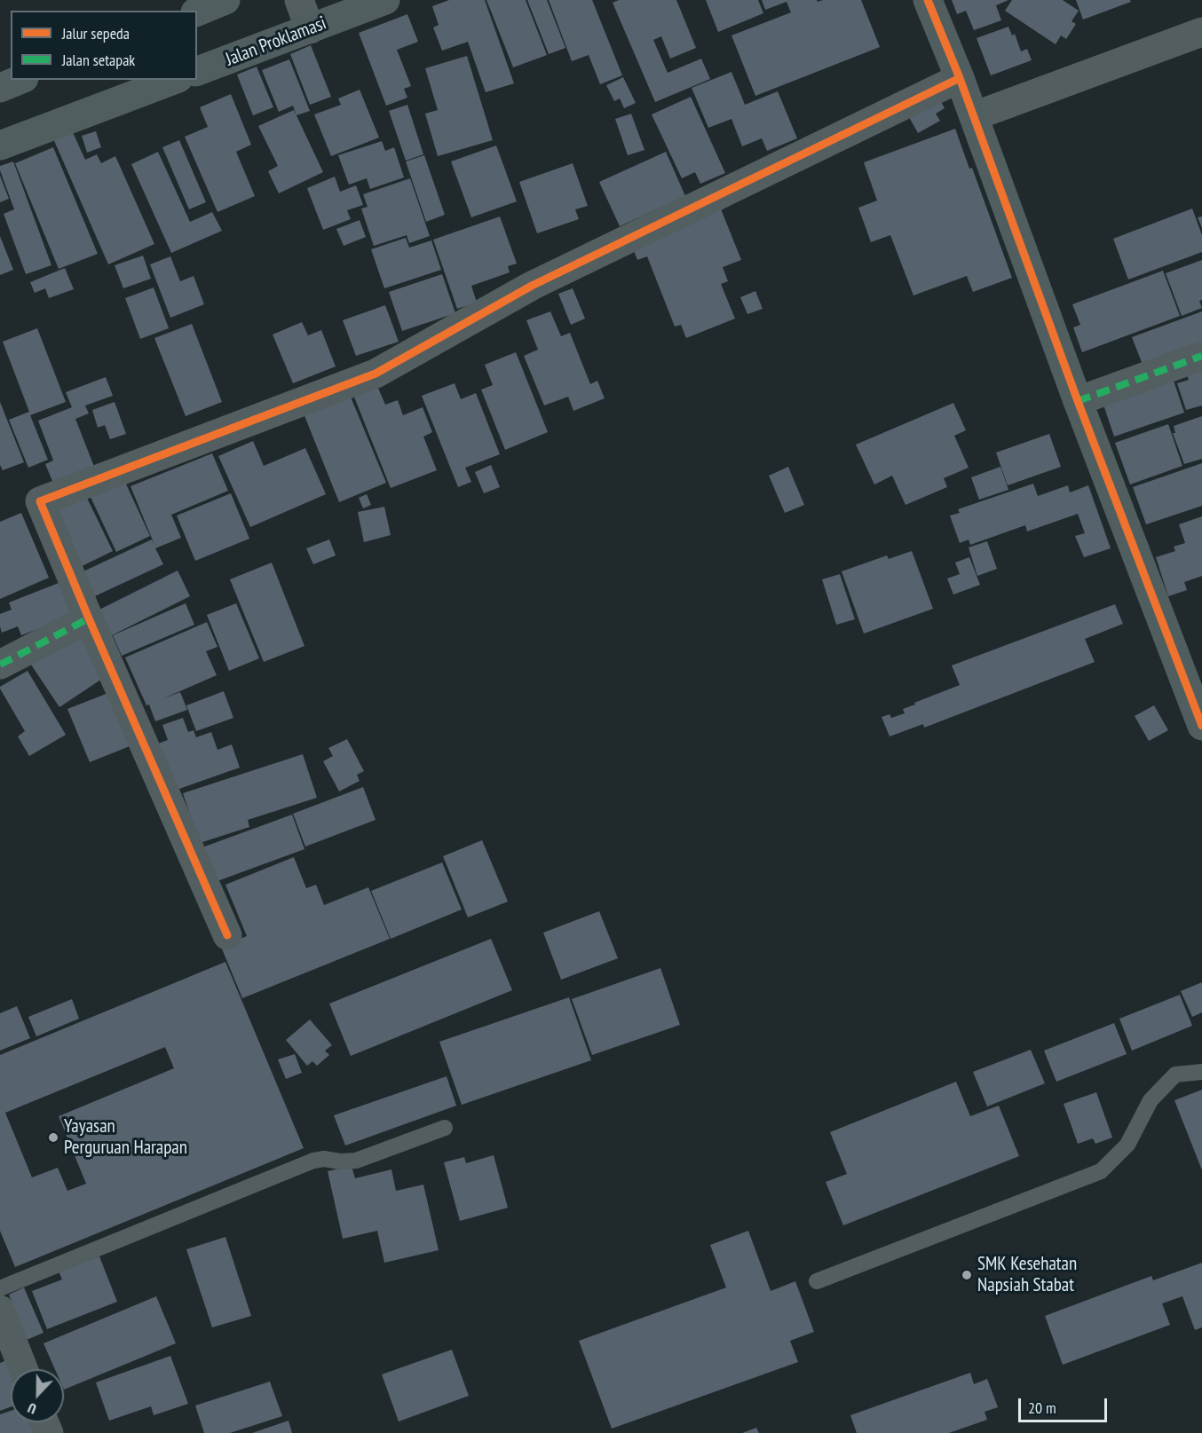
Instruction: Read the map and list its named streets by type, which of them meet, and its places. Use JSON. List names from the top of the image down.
{
  "streets": {
    "street": ["Jalan Proklamasi"]
  },
  "places": ["Yayasan Perguruan Harapan", "SMK Kesehatan Napsiah Stabat"],
  "legend": ["Jalur sepeda", "Jalan setapak"],
  "scale_bar": "20 m",
  "north": "bottom"
}
